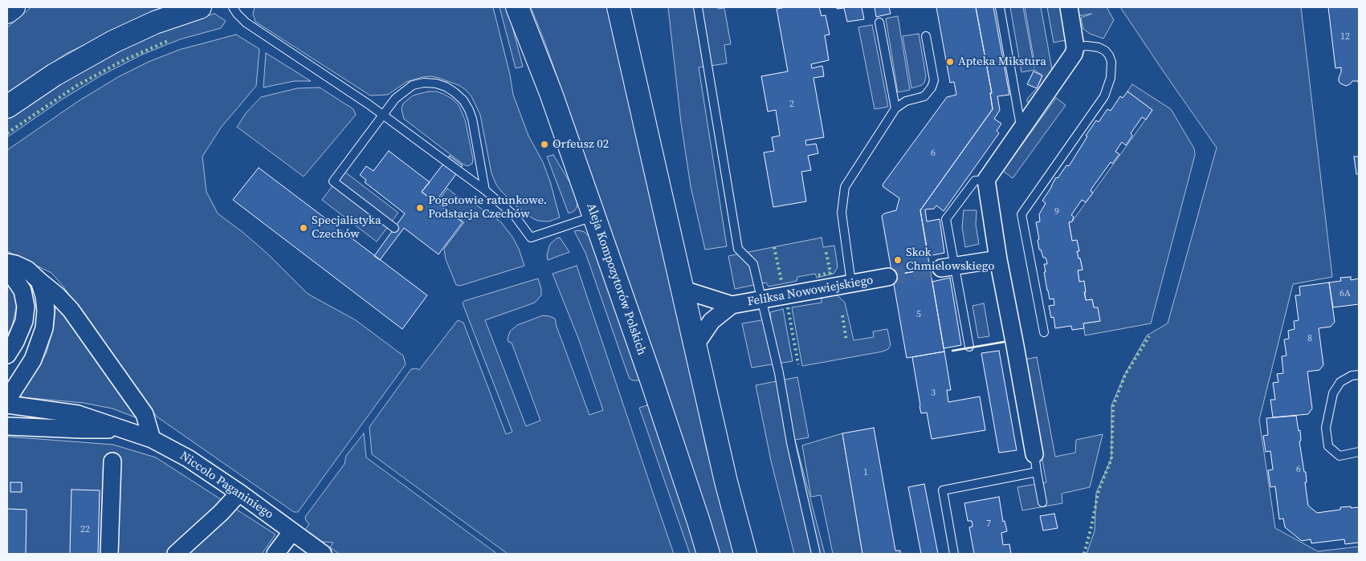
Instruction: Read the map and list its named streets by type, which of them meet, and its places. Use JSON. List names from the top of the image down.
{
  "streets": {
    "street": ["Aleja Kompozytorów Polskich", "Feliksa Nowowiejskiego", "Niccolo Paganiniego"]
  },
  "places": [
    "Apteka Mikstura",
    "Orfeusz 02",
    "Pogotowie ratunkowe. Podstacja Czechów",
    "Specjalistyka Czechów",
    "Skok Chmielowskiego"
  ],
  "house_numbers": [
    "12",
    "2",
    "6",
    "9",
    "6A",
    "5",
    "8",
    "3",
    "6",
    "1",
    "7",
    "22"
  ]
}
